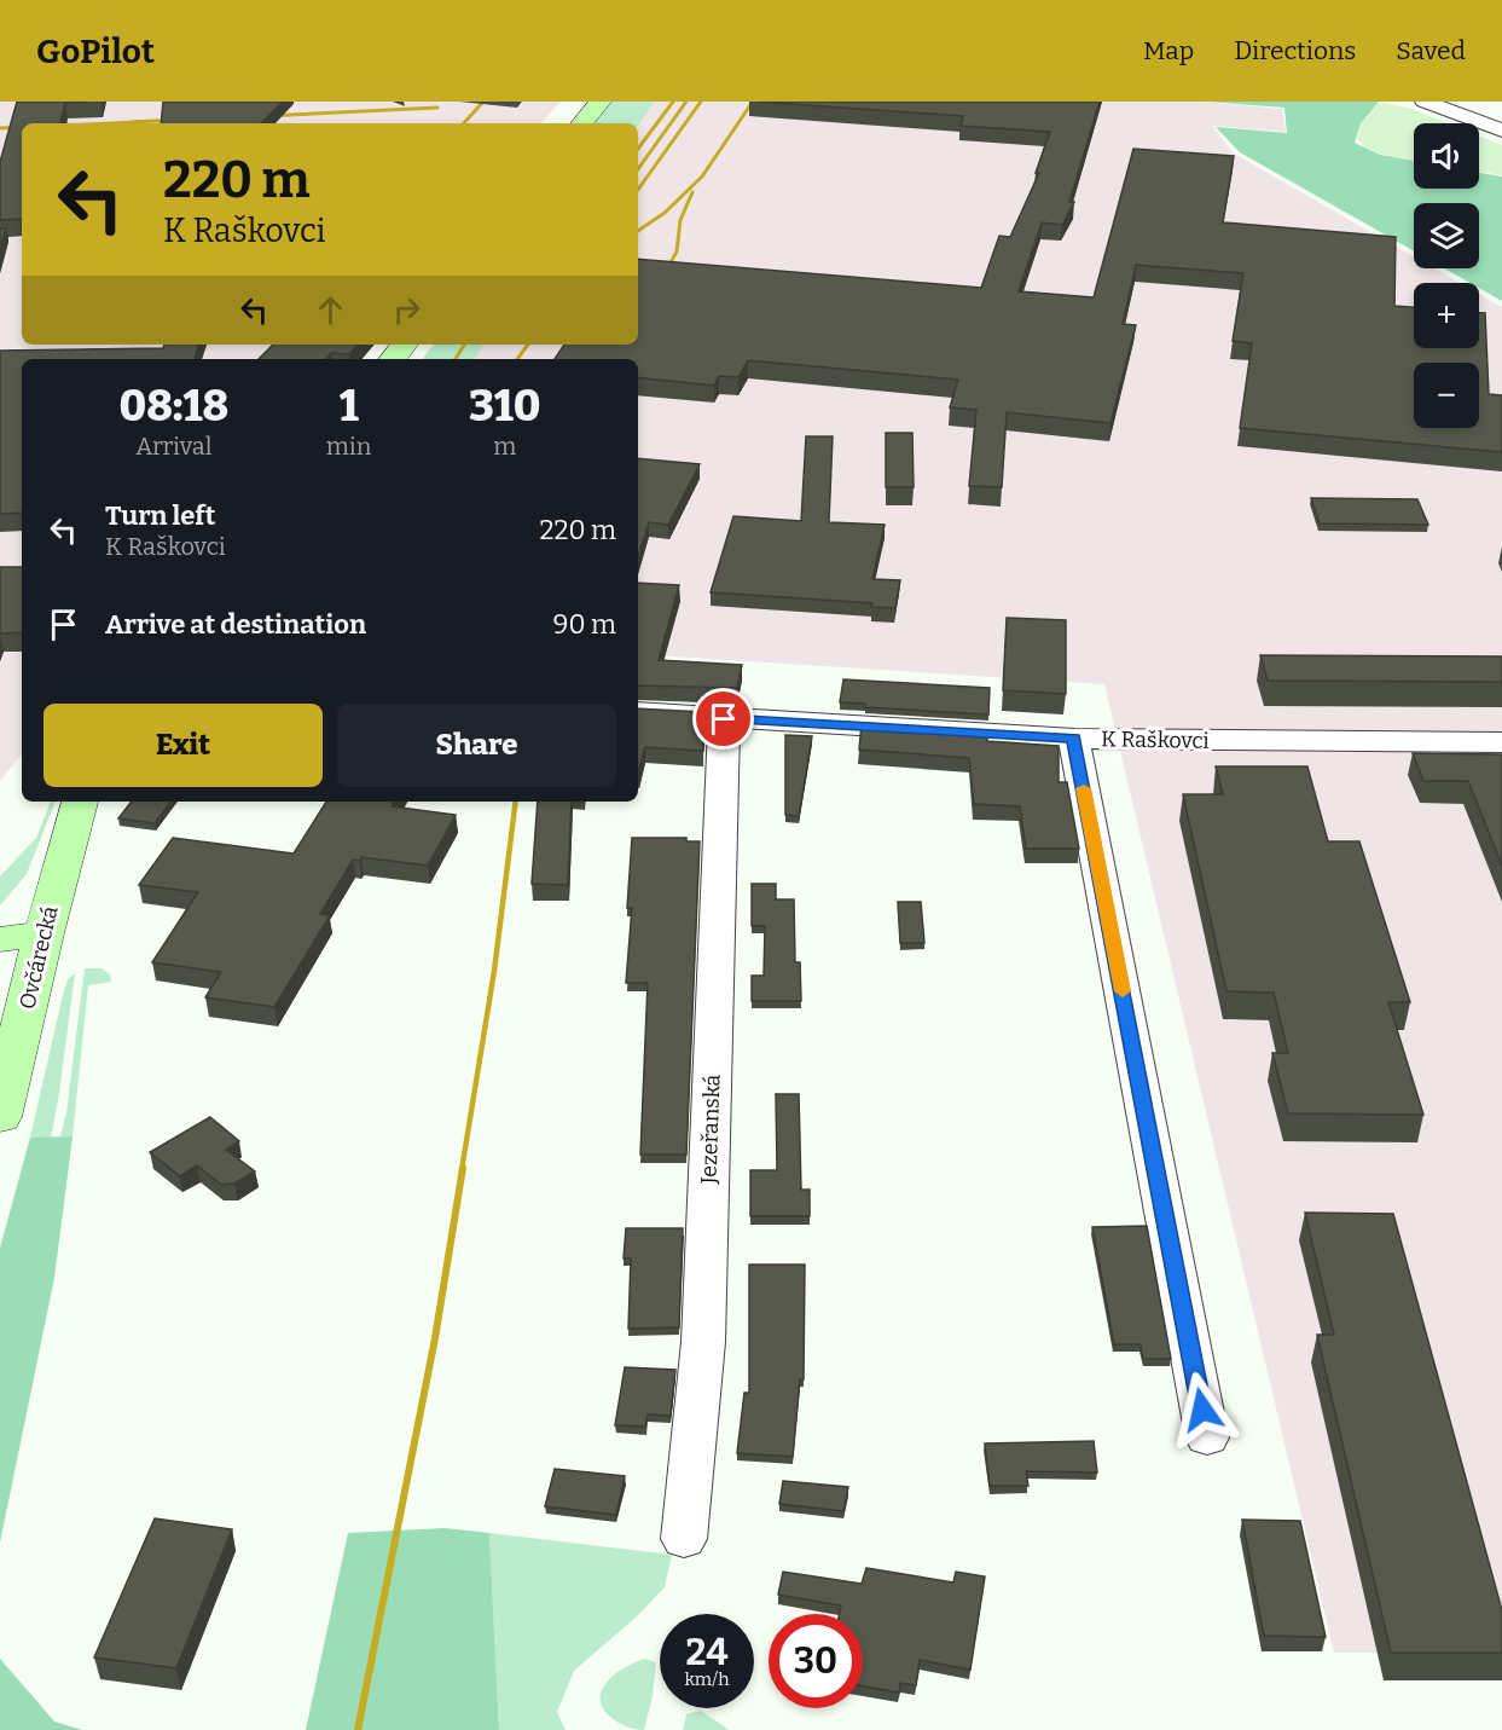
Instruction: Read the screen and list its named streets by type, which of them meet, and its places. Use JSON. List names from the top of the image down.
{
  "streets": {
    "main road": ["Ovčárecká"],
    "street": ["K Raškovci", "Jezeřanská"]
  },
  "crossings": [
    ["K Raškovci", "Jezeřanská"]
  ],
  "page": {
    "header": "GoPilot",
    "nav": ["Map", "Directions", "Saved"],
    "map_buttons": ["+", "−"],
    "turn": ["220 m", "K Raškovci"],
    "eta": [
      "08:18",
      "Arrival",
      "1",
      "min",
      "310",
      "m"
    ],
    "list": [
      {
        "name": "Turn left",
        "note": "K Raškovci",
        "value": "220 m"
      },
      {
        "name": "Arrive at destination",
        "value": "90 m"
      }
    ],
    "buttons": ["Exit", "Share"],
    "speed": "24 km/h",
    "limit": "30"
  }
}
